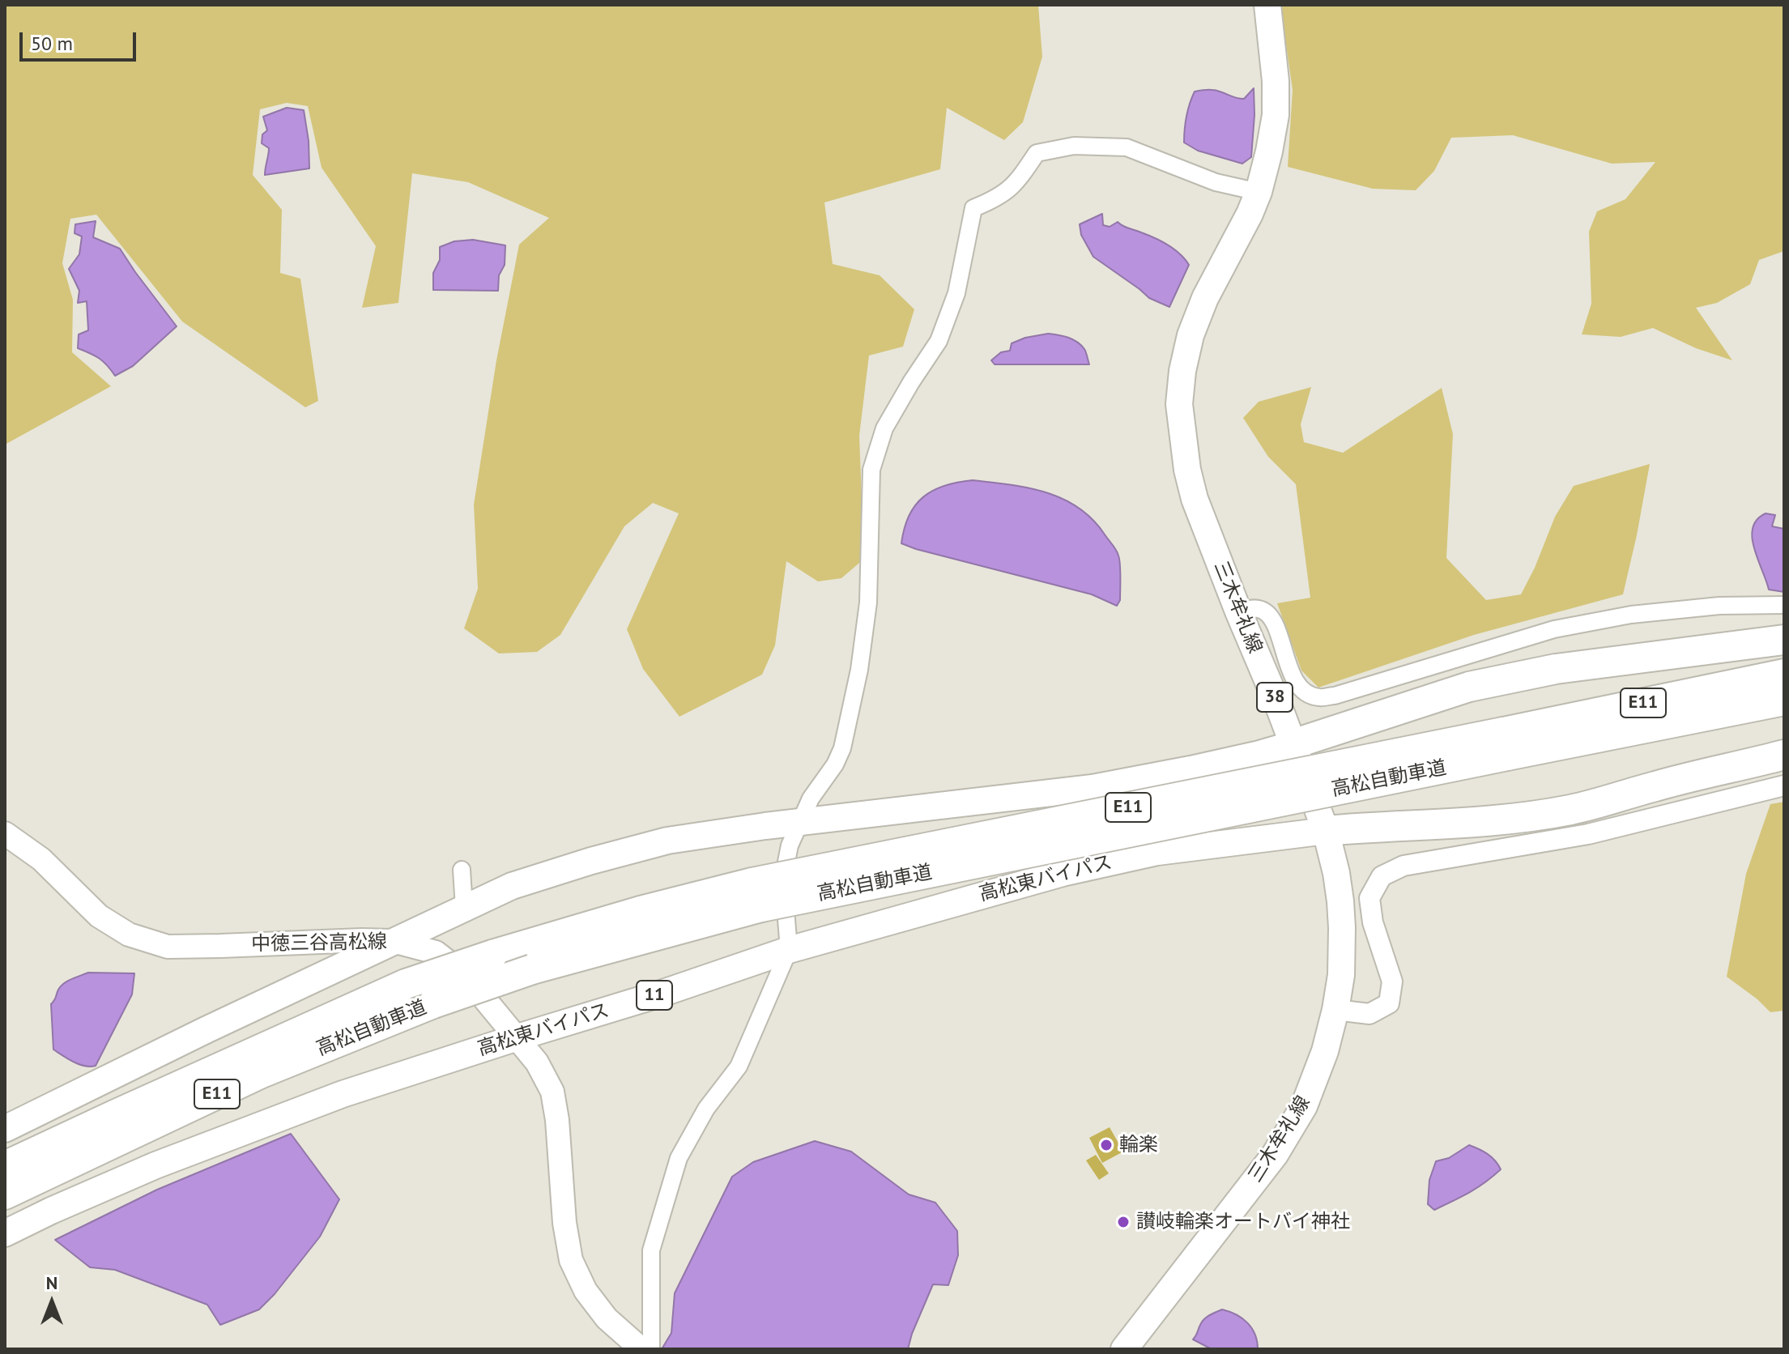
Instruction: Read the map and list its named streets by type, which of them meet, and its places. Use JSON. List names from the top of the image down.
{
  "streets": {
    "highway": ["E11", "高松自動車道"],
    "main road": [
      "三木牟礼線",
      "38",
      "高松東バイパス",
      "中徳三谷高松線",
      "11"
    ]
  },
  "crossings": [
    ["三木牟礼線", "高松東バイパス"],
    ["高松東バイパス", "中徳三谷高松線"]
  ],
  "places": ["輪楽", "讃岐輪楽オートバイ神社"],
  "scale_bar": "50 m",
  "north": "top"
}
